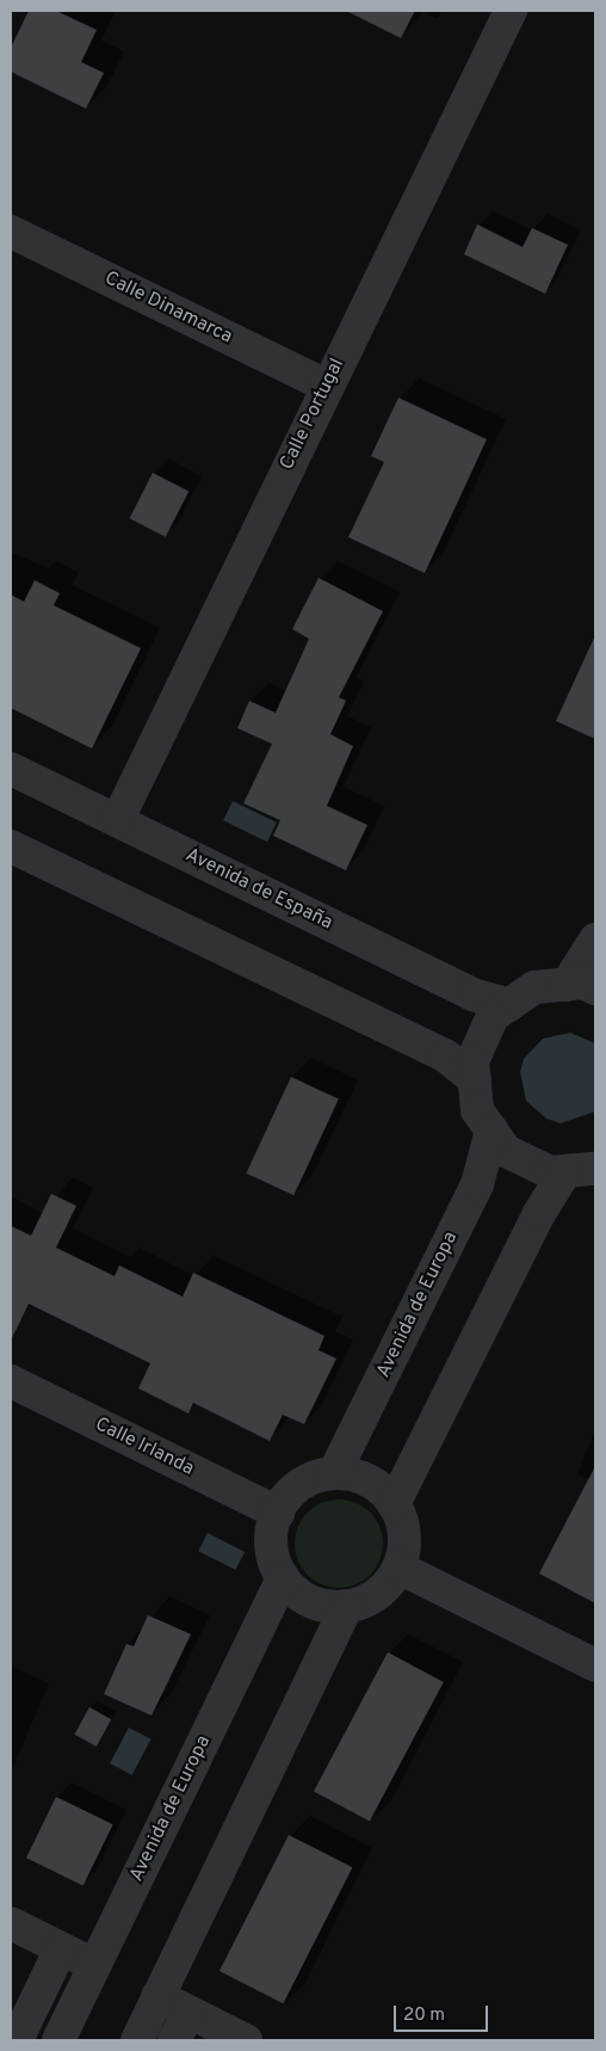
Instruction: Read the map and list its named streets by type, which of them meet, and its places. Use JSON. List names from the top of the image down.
{
  "streets": {
    "street": [
      "Calle Dinamarca",
      "Calle Portugal",
      "Avenida de España",
      "Avenida de Europa",
      "Calle Irlanda"
    ]
  },
  "crossings": [
    ["Calle Dinamarca", "Calle Portugal"],
    ["Calle Portugal", "Avenida de España"],
    ["Avenida de Europa", "Calle Irlanda"]
  ],
  "scale_bar": "20 m"
}
